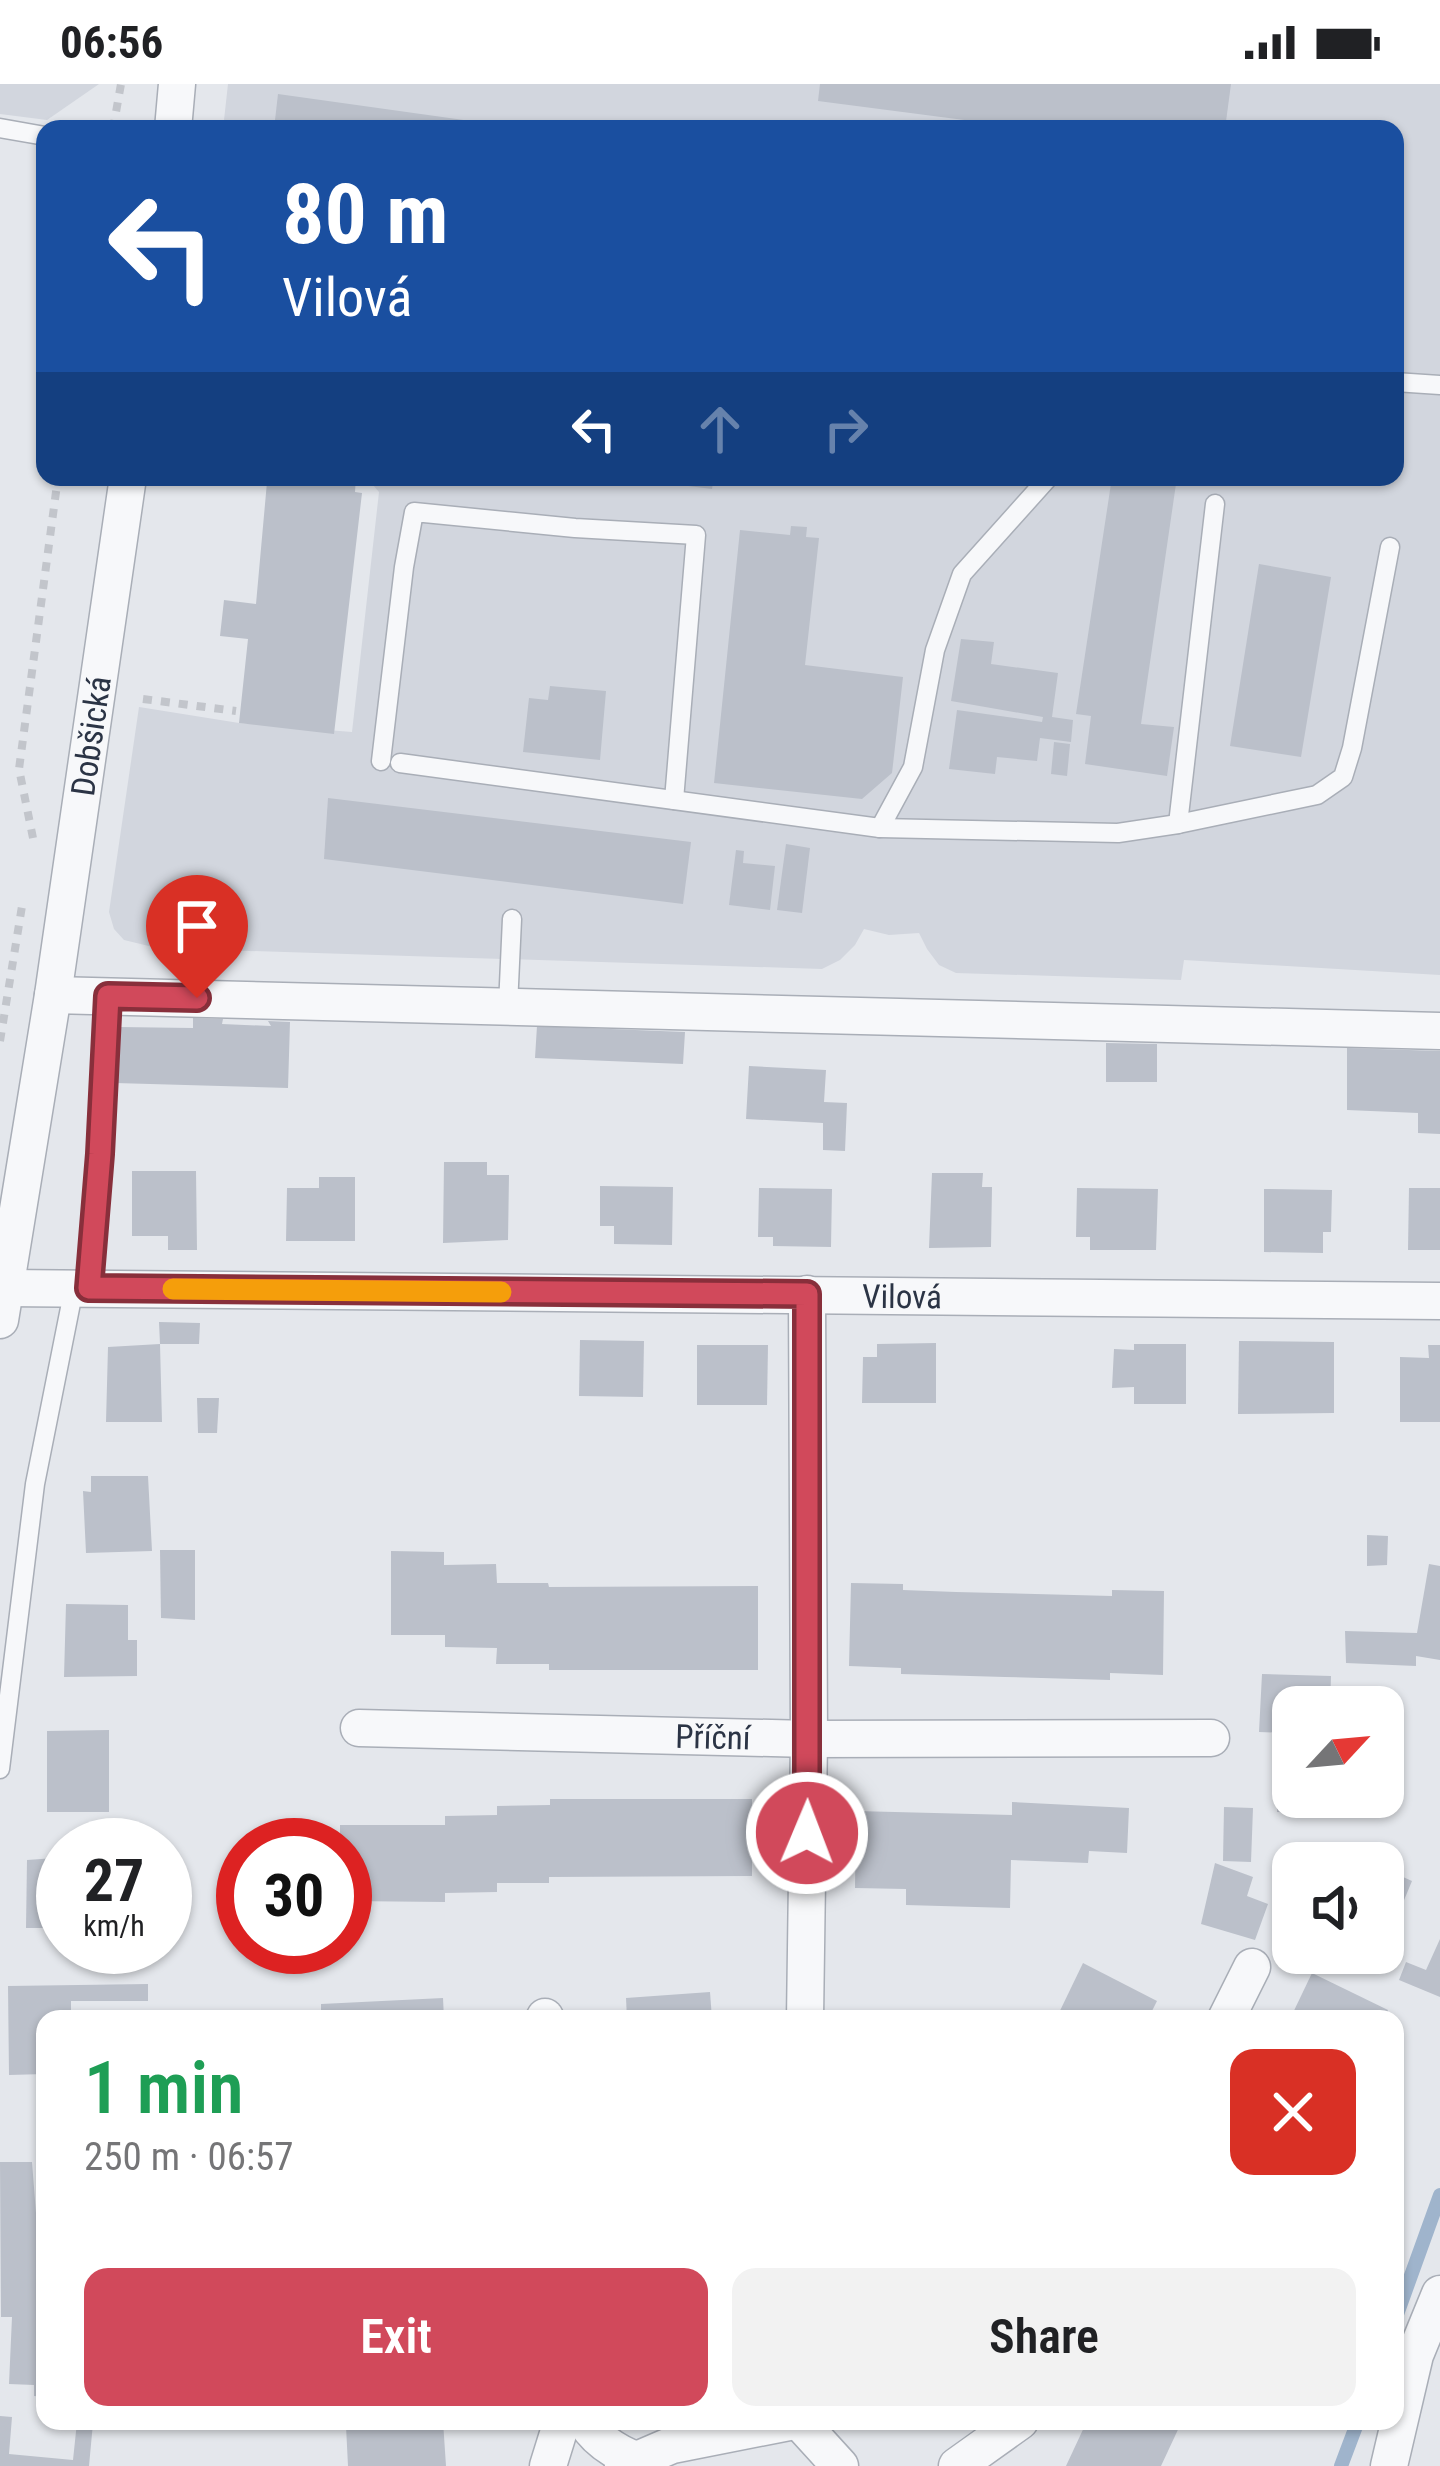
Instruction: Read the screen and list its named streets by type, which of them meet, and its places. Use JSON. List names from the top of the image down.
{
  "streets": {
    "street": ["Dobšická", "Vilová", "Příční"]
  },
  "crossings": [
    ["Dobšická", "Vilová"]
  ],
  "north": "top right",
  "page": {
    "status": "06:56",
    "turn": ["80 m", "Vilová"],
    "speed": "27 km/h",
    "limit": "30",
    "heading": ["1 min", "250 m · 06:57"],
    "buttons": ["Exit", "Share"]
  }
}
